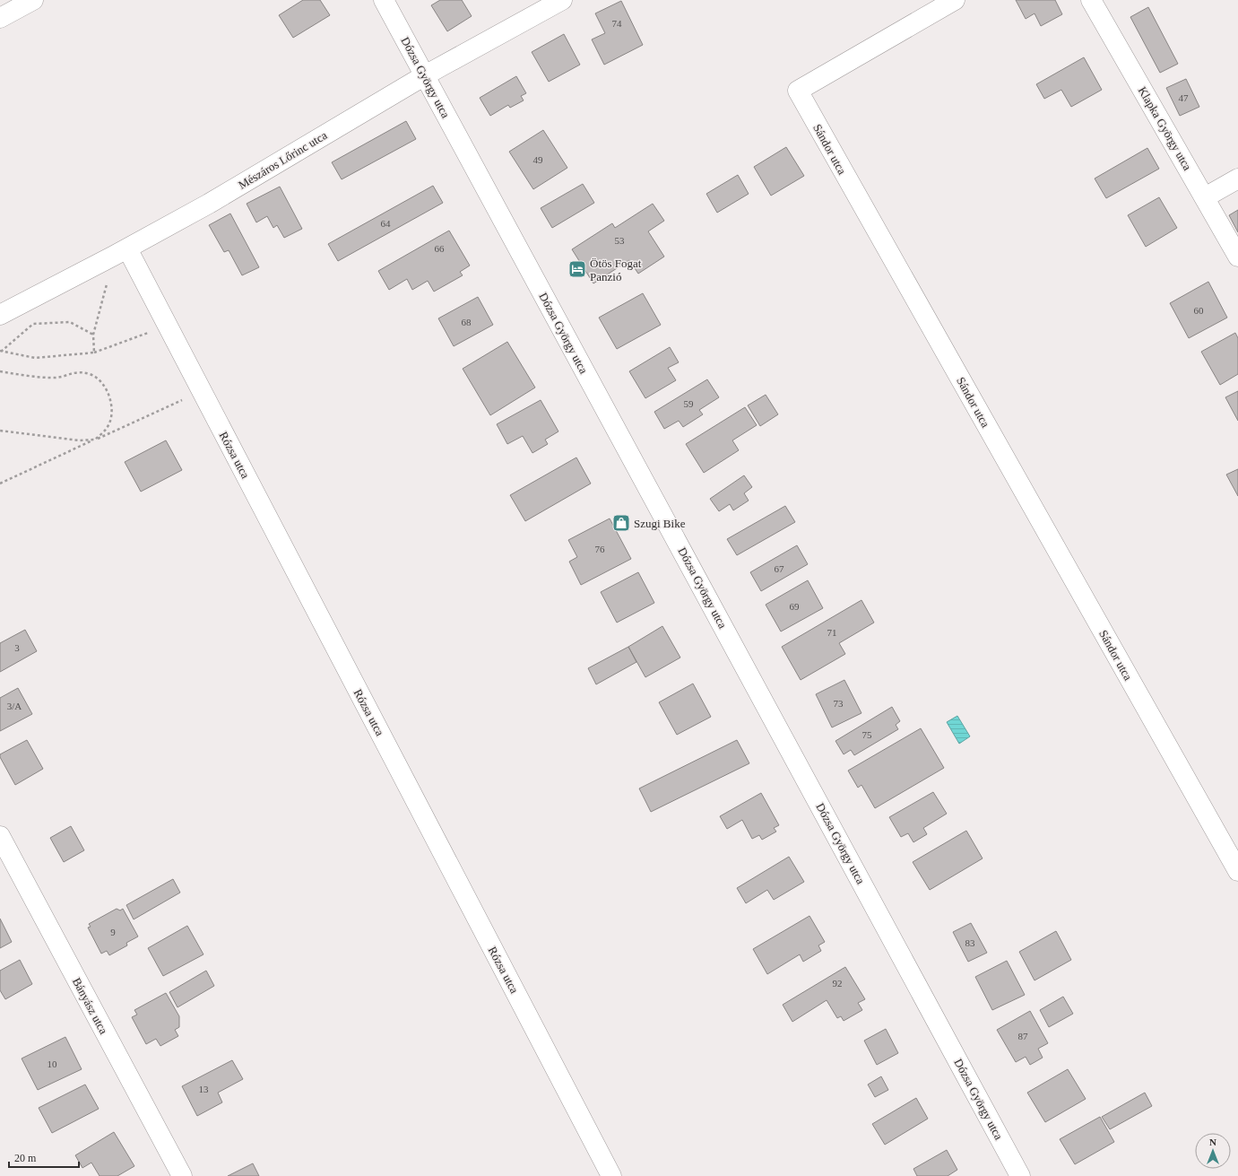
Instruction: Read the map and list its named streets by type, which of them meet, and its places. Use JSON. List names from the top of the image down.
{
  "streets": {
    "street": [
      "Dózsa György utca",
      "Klapka György utca",
      "Sándor utca",
      "Mészáros Lőrinc utca",
      "Rózsa utca",
      "Bányász utca"
    ]
  },
  "crossings": [
    ["Dózsa György utca", "Mészáros Lőrinc utca"],
    ["Mészáros Lőrinc utca", "Rózsa utca"]
  ],
  "places": {
    "hotel": ["Ötös Fogat Panzió"],
    "shop": ["Szugi Bike"]
  },
  "house_numbers": [
    "74",
    "47",
    "49",
    "64",
    "53",
    "66",
    "60",
    "68",
    "59",
    "76",
    "67",
    "69",
    "71",
    "3",
    "73",
    "3/A",
    "75",
    "9",
    "83",
    "92",
    "87",
    "10",
    "13"
  ],
  "scale_bar": "20 m",
  "north": "top"
}
